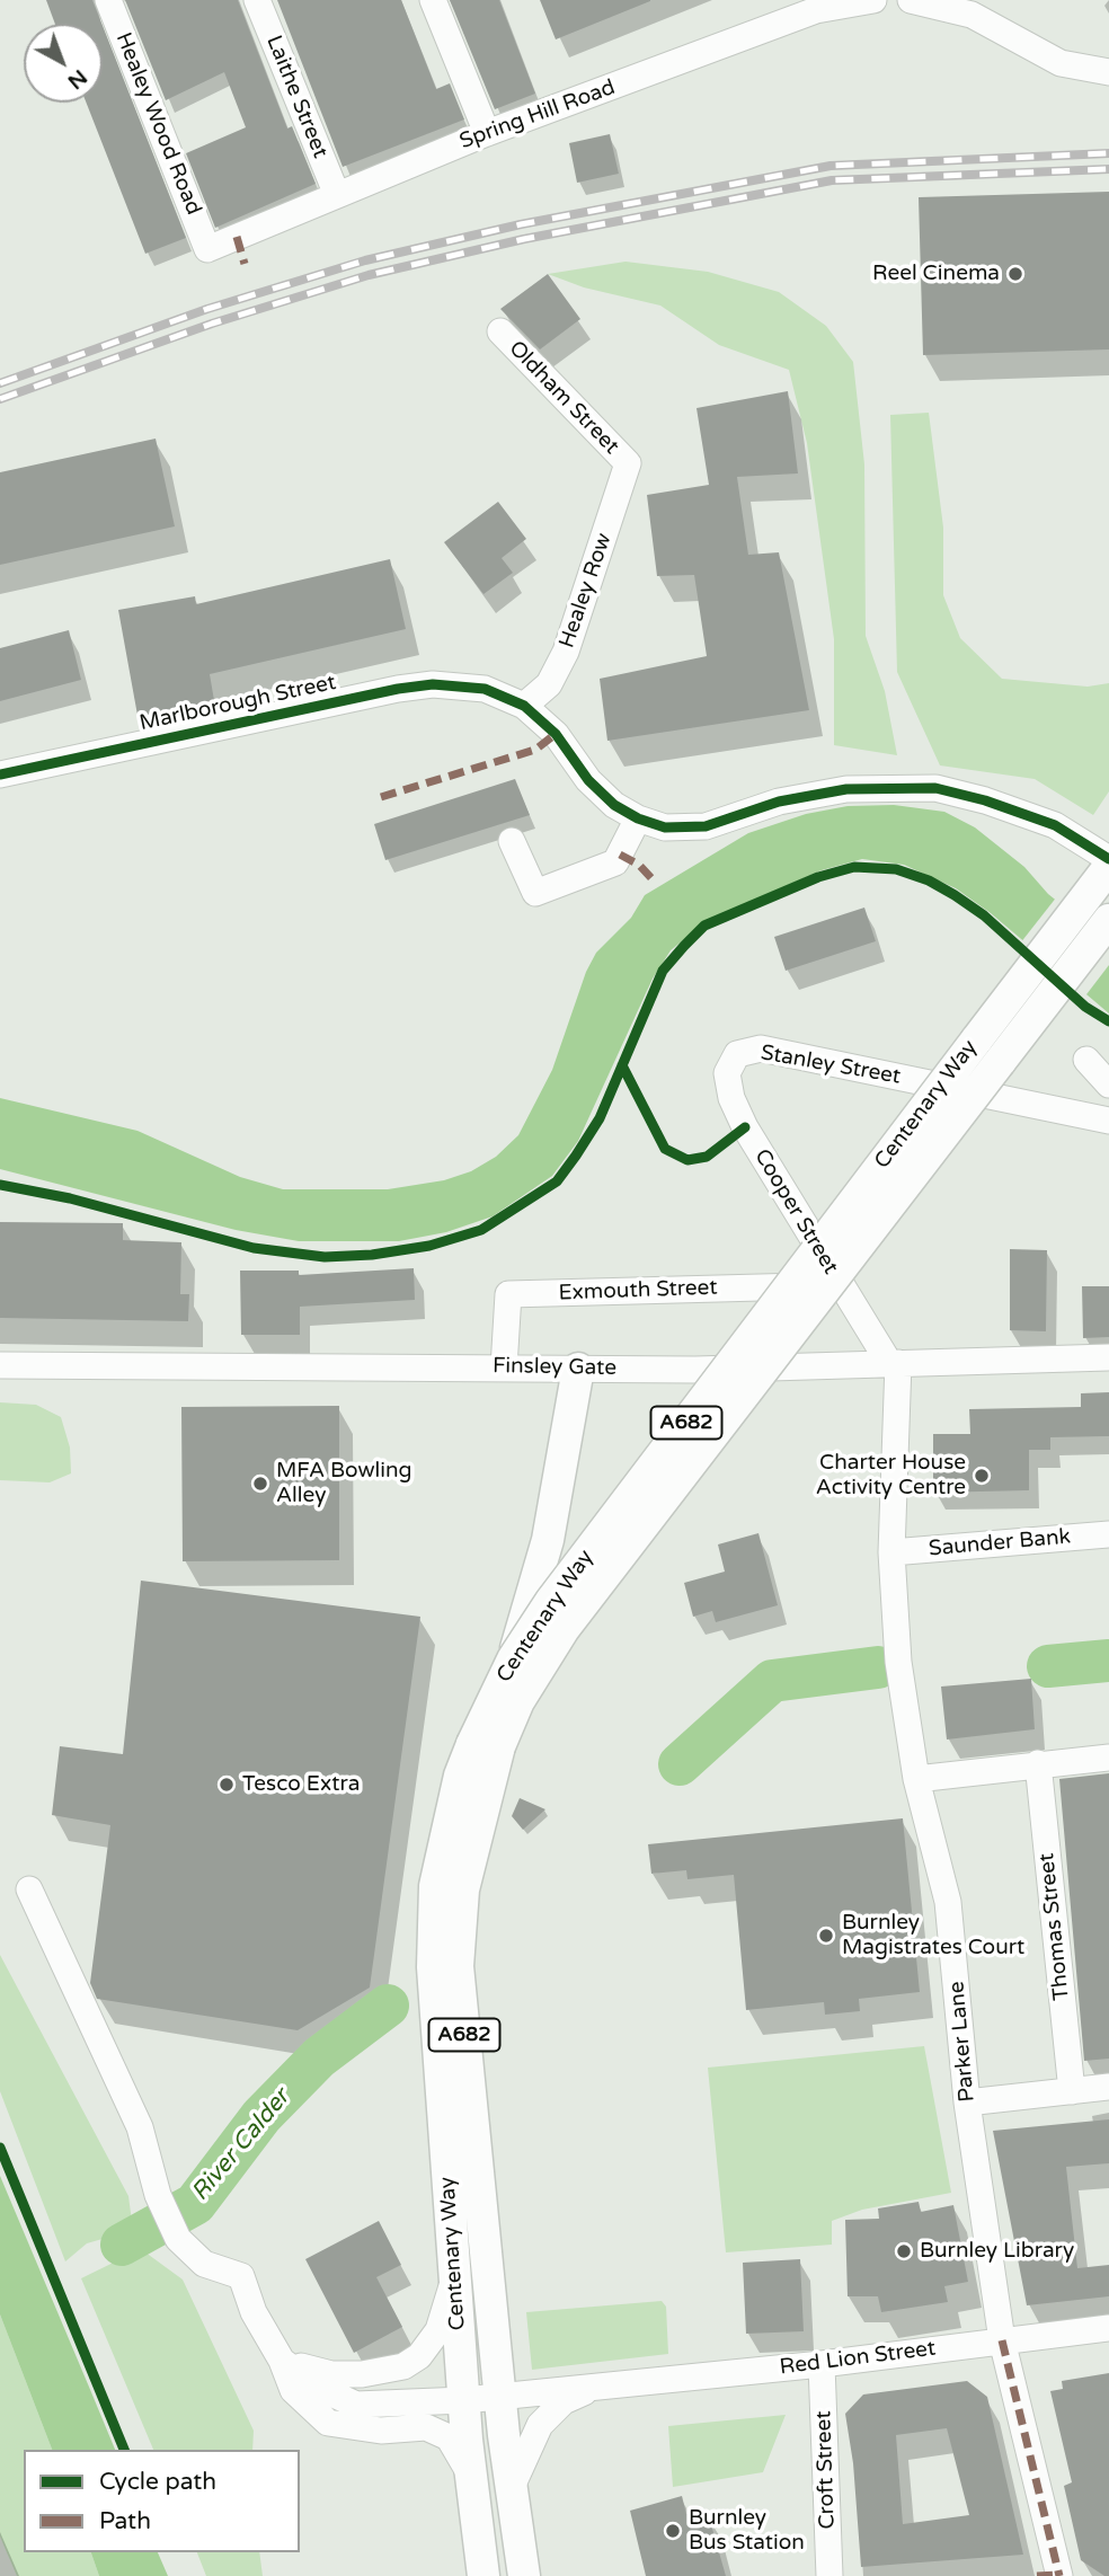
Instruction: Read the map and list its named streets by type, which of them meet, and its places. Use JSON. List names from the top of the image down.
{
  "streets": {
    "main road": ["Centenary Way", "A682"],
    "street": [
      "Laithe Street",
      "Spring Hill Road",
      "Healey Wood Road",
      "Oldham Street",
      "Healey Row",
      "Marlborough Street",
      "Stanley Street",
      "Cooper Street",
      "Exmouth Street",
      "Finsley Gate",
      "Saunder Bank",
      "Thomas Street",
      "Parker Lane",
      "Red Lion Street",
      "Croft Street"
    ]
  },
  "crossings": [
    ["Laithe Street", "Spring Hill Road"],
    ["Spring Hill Road", "Healey Wood Road"],
    ["Oldham Street", "Healey Row"],
    ["Healey Row", "Marlborough Street"],
    ["Stanley Street", "Cooper Street"],
    ["Centenary Way", "A682"],
    ["Centenary Way", "Red Lion Street"],
    ["Cooper Street", "Exmouth Street"],
    ["Cooper Street", "Finsley Gate"],
    ["Cooper Street", "Parker Lane"],
    ["Exmouth Street", "Finsley Gate"],
    ["Finsley Gate", "A682"],
    ["Finsley Gate", "Parker Lane"],
    ["Saunder Bank", "Parker Lane"],
    ["Parker Lane", "Red Lion Street"],
    ["Red Lion Street", "Croft Street"]
  ],
  "water": ["River Calder"],
  "places": [
    "Reel Cinema",
    "Charter House Activity Centre",
    "MFA Bowling Alley",
    "Tesco Extra",
    "Burnley Magistrates Court",
    "Burnley Library",
    "Burnley Bus Station"
  ],
  "legend": ["Cycle path", "Path"],
  "north": "bottom right"
}
